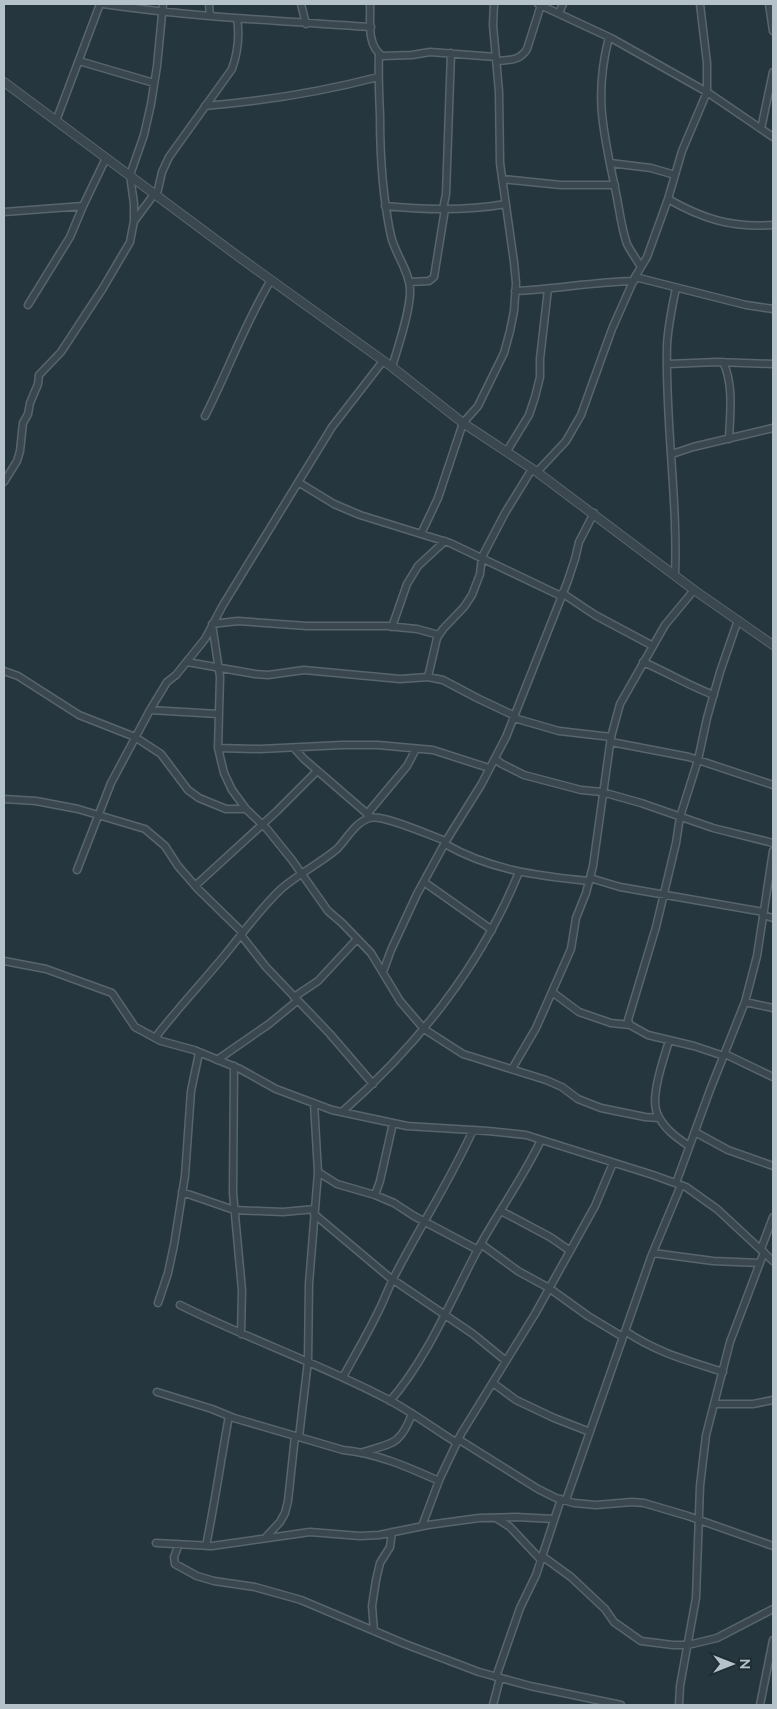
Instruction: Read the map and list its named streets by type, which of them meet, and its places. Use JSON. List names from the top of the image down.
{
  "north": "right"
}
